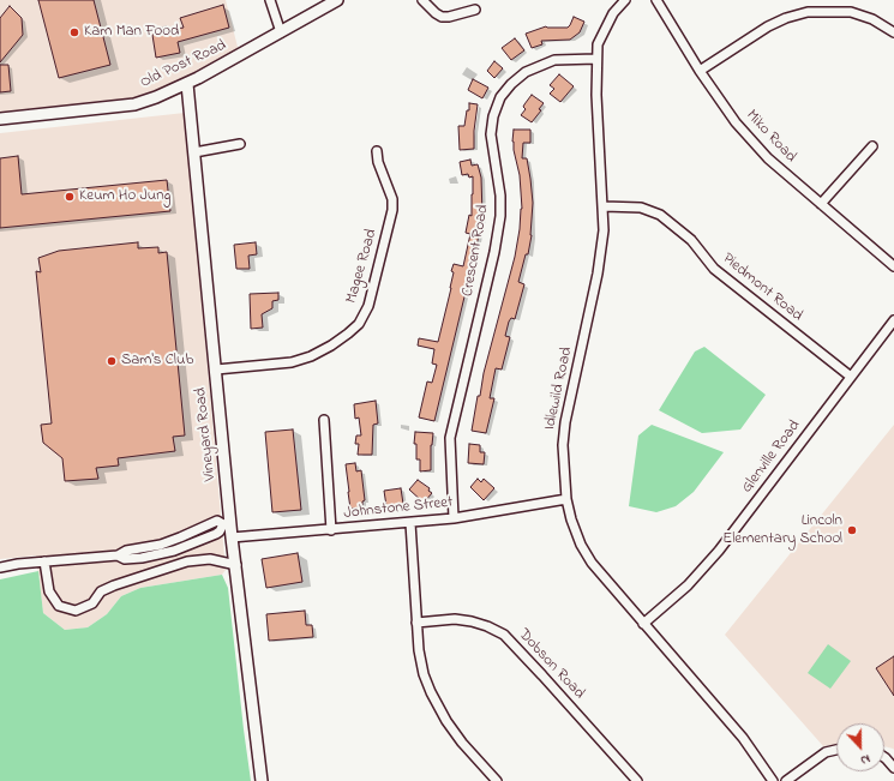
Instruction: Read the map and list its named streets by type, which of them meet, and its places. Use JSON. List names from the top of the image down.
{
  "streets": {
    "street": [
      "Old Post Road",
      "Miko Road",
      "Crescent Road",
      "Magee Road",
      "Piedmont Road",
      "Idlewild Road",
      "Vineyard Road",
      "Glenville Road",
      "Johnstone Street",
      "Dobson Road"
    ]
  },
  "crossings": [
    ["Old Post Road", "Vineyard Road"],
    ["Crescent Road", "Idlewild Road"],
    ["Crescent Road", "Johnstone Street"],
    ["Magee Road", "Vineyard Road"],
    ["Piedmont Road", "Idlewild Road"],
    ["Piedmont Road", "Glenville Road"],
    ["Idlewild Road", "Glenville Road"],
    ["Idlewild Road", "Johnstone Street"],
    ["Vineyard Road", "Johnstone Street"]
  ],
  "places": [
    "Kam Man Food",
    "Keum Ho Jung",
    "Sam's Club",
    "Lincoln Elementary School"
  ],
  "north": "bottom"
}
